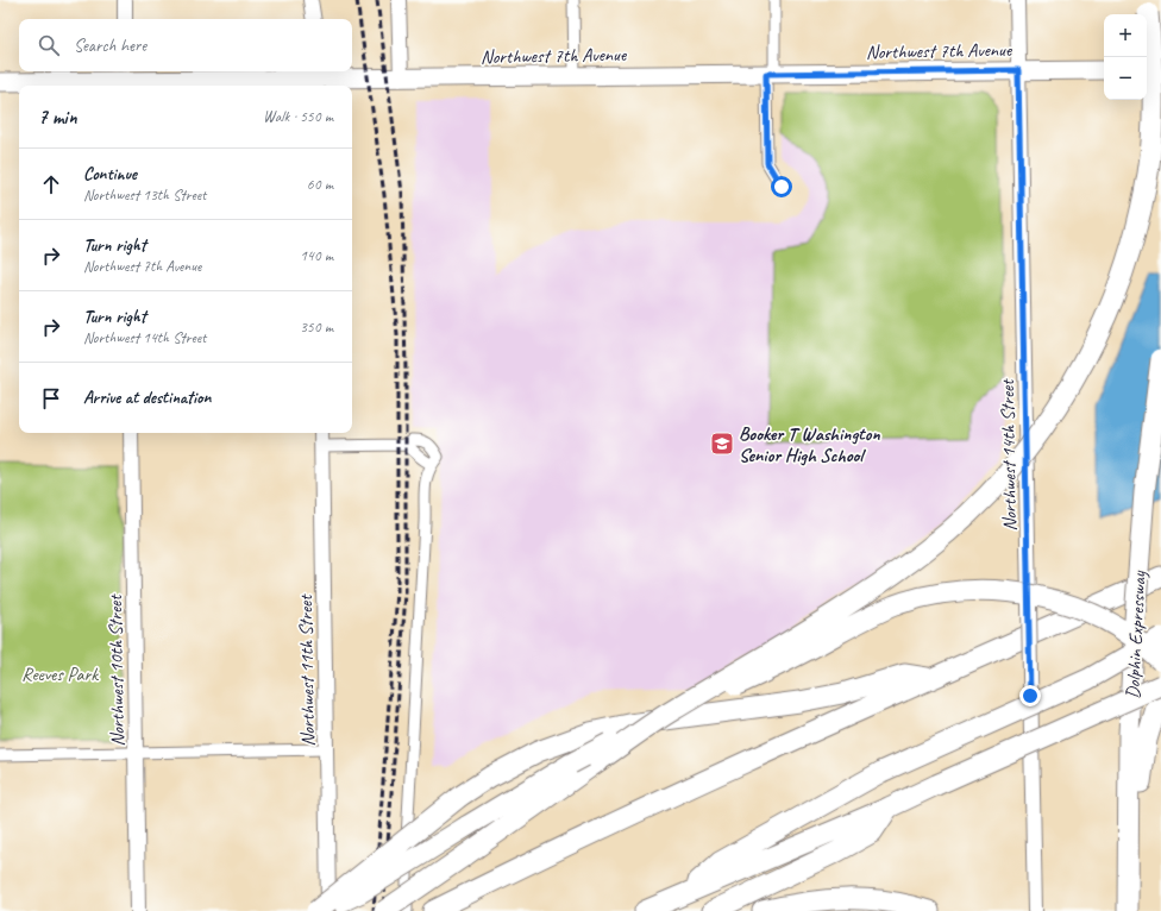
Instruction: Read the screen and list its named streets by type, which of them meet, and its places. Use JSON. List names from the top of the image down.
{
  "streets": {
    "highway": ["Dolphin Expressway"],
    "main road": ["Northwest 7th Avenue"],
    "street": ["Northwest 14th Street", "Northwest 10th Street", "Northwest 11th Street"]
  },
  "crossings": [
    ["Northwest 7th Avenue", "Northwest 14th Street"]
  ],
  "parks": ["Reeves Park"],
  "places": {
    "school or university": ["Booker T Washington Senior High School"]
  },
  "page": {
    "map_buttons": ["+", "−"],
    "search": "Search here",
    "heading": ["7 min", "Walk · 550 m"],
    "list": [
      ["Continue", "Northwest 13th Street", "60 m"],
      ["Turn right", "Northwest 7th Avenue", "140 m"],
      ["Turn right", "Northwest 14th Street", "350 m"],
      "Arrive at destination"
    ]
  }
}
